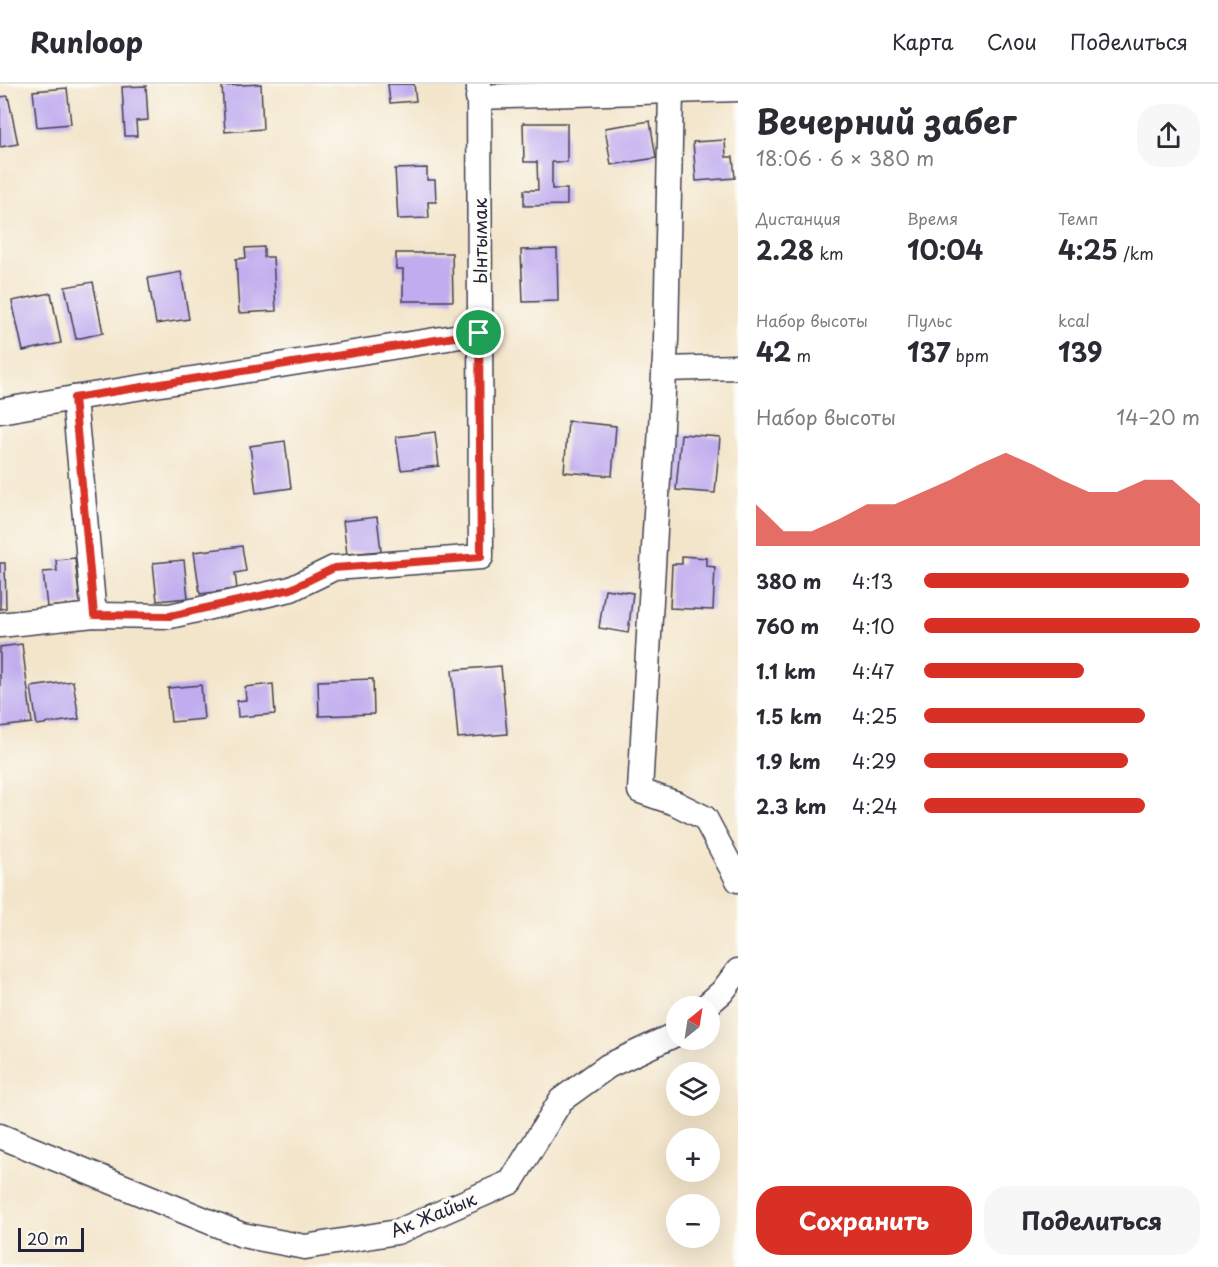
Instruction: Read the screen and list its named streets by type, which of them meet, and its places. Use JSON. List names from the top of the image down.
{
  "streets": {
    "street": ["Ынтымак", "Ак Жайык"]
  },
  "scale_bar": "20 m",
  "north": "top right",
  "page": {
    "header": "Runloop",
    "nav": ["Карта", "Слои", "Поделиться"],
    "heading": ["Вечерний забег", "18:06 · 6 × 380 m"],
    "stats": [
      ["Дистанция", "2.28 km"],
      ["Время", "10:04"],
      ["Темп", "4:25 /km"],
      ["Набор высоты", "42 m"],
      ["Пульс", "137 bpm"],
      ["kcal", "139"]
    ],
    "chart": ["Набор высоты", "14–20 m"],
    "list": [
      {
        "name": "380 m",
        "note": "4:13"
      },
      {
        "name": "760 m",
        "note": "4:10"
      },
      {
        "name": "1.1 km",
        "note": "4:47"
      },
      {
        "name": "1.5 km",
        "note": "4:25"
      },
      {
        "name": "1.9 km",
        "note": "4:29"
      },
      {
        "name": "2.3 km",
        "note": "4:24"
      }
    ],
    "map_buttons": ["+", "−"],
    "buttons": ["Сохранить", "Поделиться"],
    "scale": "20 m"
  }
}
